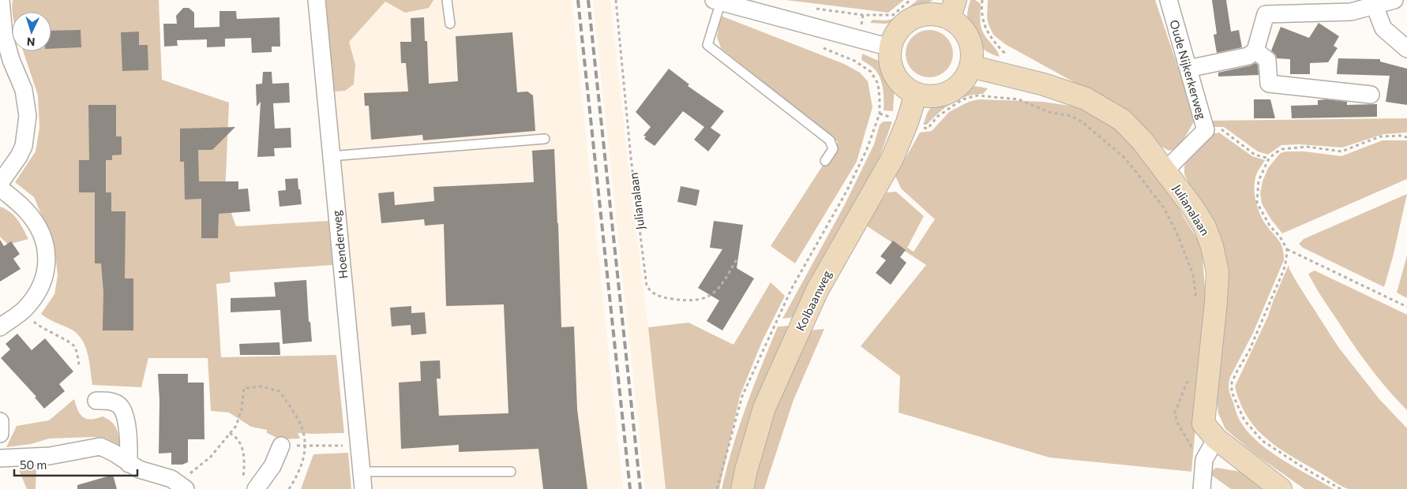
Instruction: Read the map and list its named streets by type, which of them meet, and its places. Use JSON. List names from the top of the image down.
{
  "streets": {
    "street": [
      "Oude Nijkerkerweg",
      "Julianalaan",
      "Hoenderweg",
      "Kolbaanweg"
    ]
  },
  "crossings": [
    ["Oude Nijkerkerweg", "Julianalaan"],
    ["Julianalaan", "Kolbaanweg"]
  ],
  "scale_bar": "50 m",
  "north": "bottom"
}
